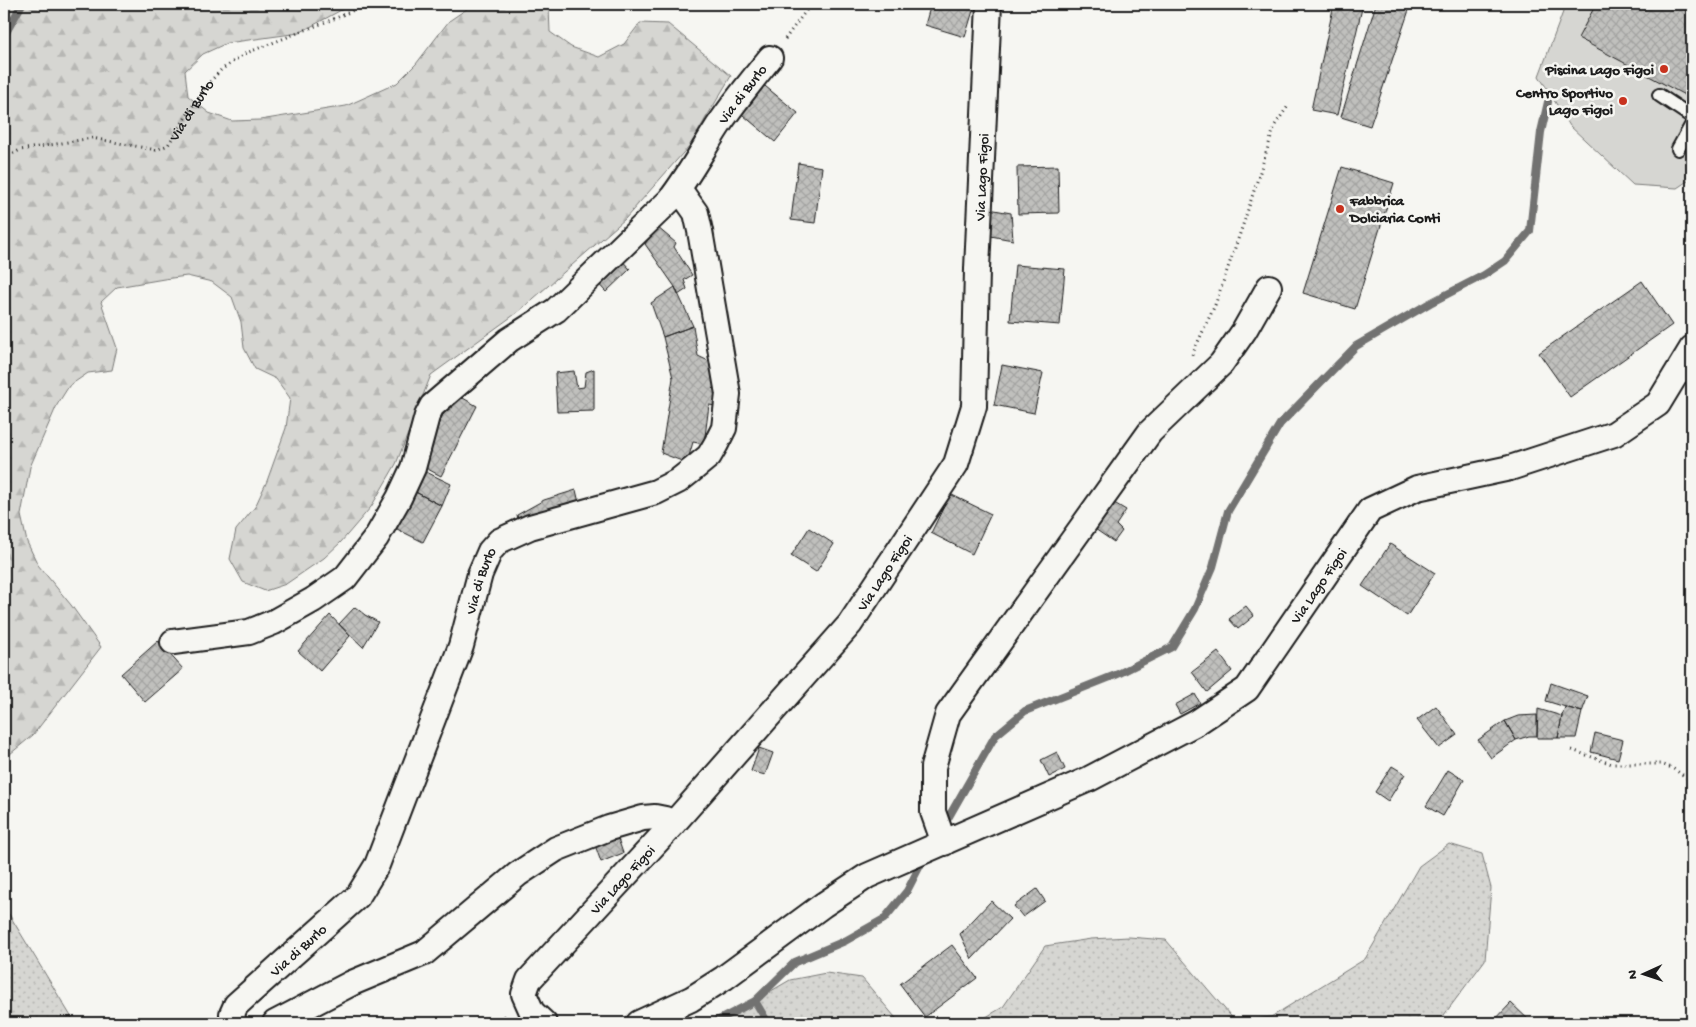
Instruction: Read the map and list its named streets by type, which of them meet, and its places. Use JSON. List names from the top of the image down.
{
  "streets": {
    "street": ["Via di Burlo", "Via Lago Figoi"]
  },
  "places": ["Piscina Lago Figoi", "Centro Sportivo Lago Figoi", "Fabbrica Dolciaria Conti"],
  "north": "left"
}
